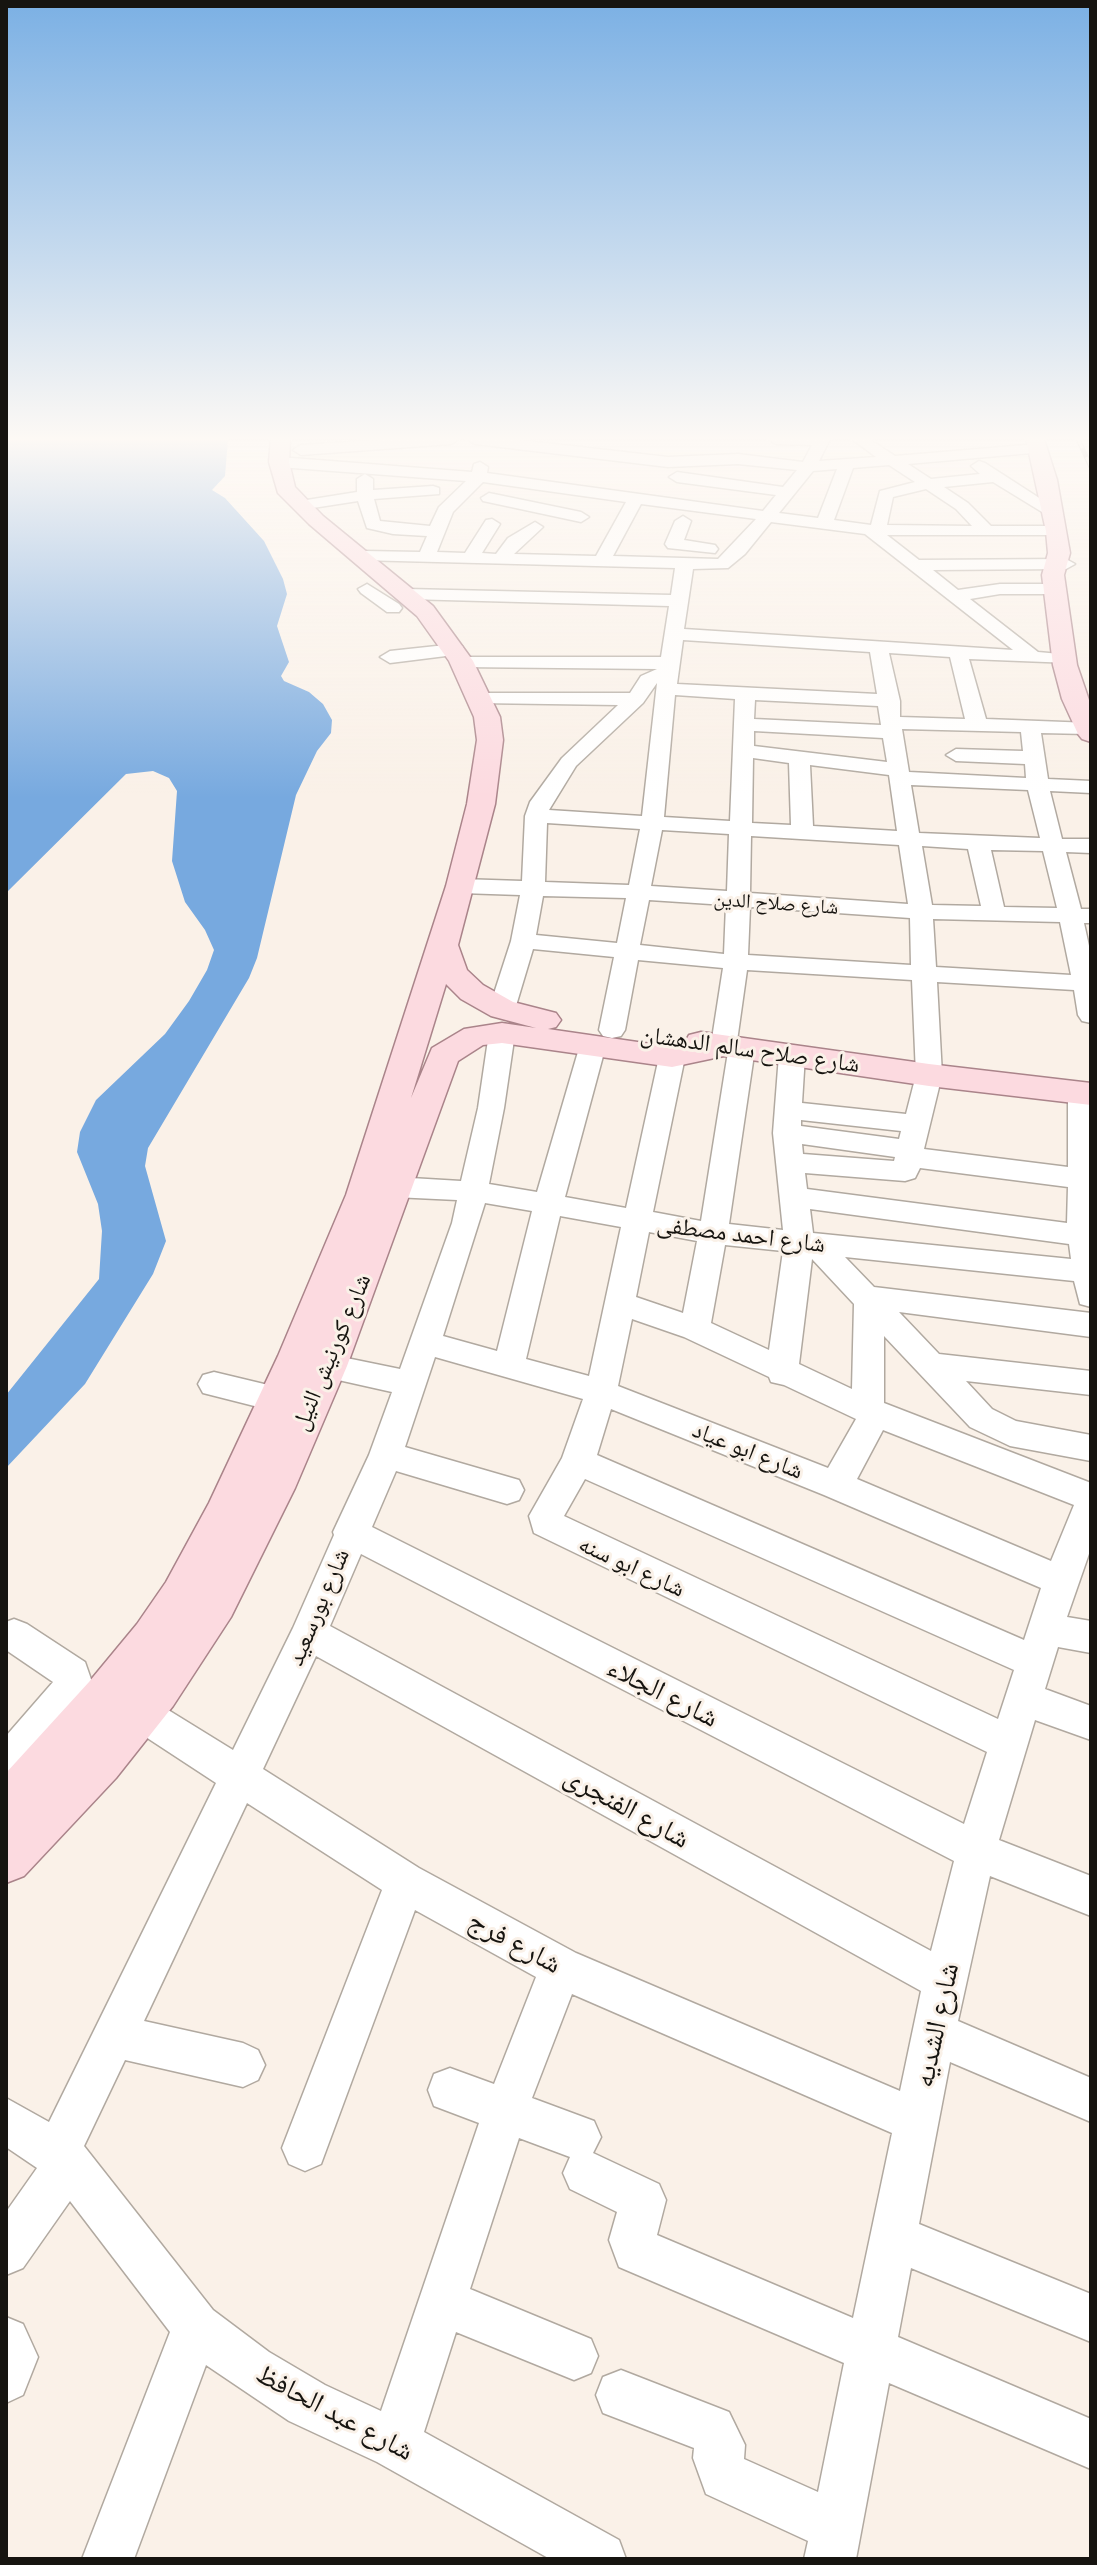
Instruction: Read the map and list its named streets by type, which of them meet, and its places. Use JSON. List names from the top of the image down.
{
  "streets": {
    "main road": ["شارع صلاح سالم الدهشان", "شارع كورنيش النيل"],
    "street": [
      "شارع صلاح الدين",
      "شارع احمد مصطفى",
      "شارع ابو عياد",
      "شارع ابو سنه",
      "شارع بورسعيد",
      "شارع الجلاء",
      "شارع الفنجرى",
      "شارع فرج",
      "شارع الشديه",
      "شارع عبد الحافظ"
    ]
  },
  "crossings": [
    ["شارع صلاح الدين", "شارع كورنيش النيل"],
    ["شارع صلاح الدين", "شارع بورسعيد"],
    ["شارع صلاح سالم الدهشان", "شارع كورنيش النيل"],
    ["شارع احمد مصطفى", "شارع كورنيش النيل"],
    ["شارع احمد مصطفى", "شارع ابو سنه"],
    ["شارع احمد مصطفى", "شارع بورسعيد"],
    ["شارع كورنيش النيل", "شارع ابو سنه"],
    ["شارع كورنيش النيل", "شارع بورسعيد"],
    ["شارع كورنيش النيل", "شارع فرج"],
    ["شارع ابو عياد", "شارع ابو سنه"],
    ["شارع ابو عياد", "شارع بورسعيد"],
    ["شارع ابو عياد", "شارع الشديه"],
    ["شارع ابو سنه", "شارع الشديه"],
    ["شارع بورسعيد", "شارع الجلاء"],
    ["شارع بورسعيد", "شارع الفنجرى"],
    ["شارع بورسعيد", "شارع فرج"],
    ["شارع بورسعيد", "شارع عبد الحافظ"],
    ["شارع الجلاء", "شارع الشديه"],
    ["شارع الفنجرى", "شارع الشديه"],
    ["شارع فرج", "شارع الشديه"]
  ]
}
